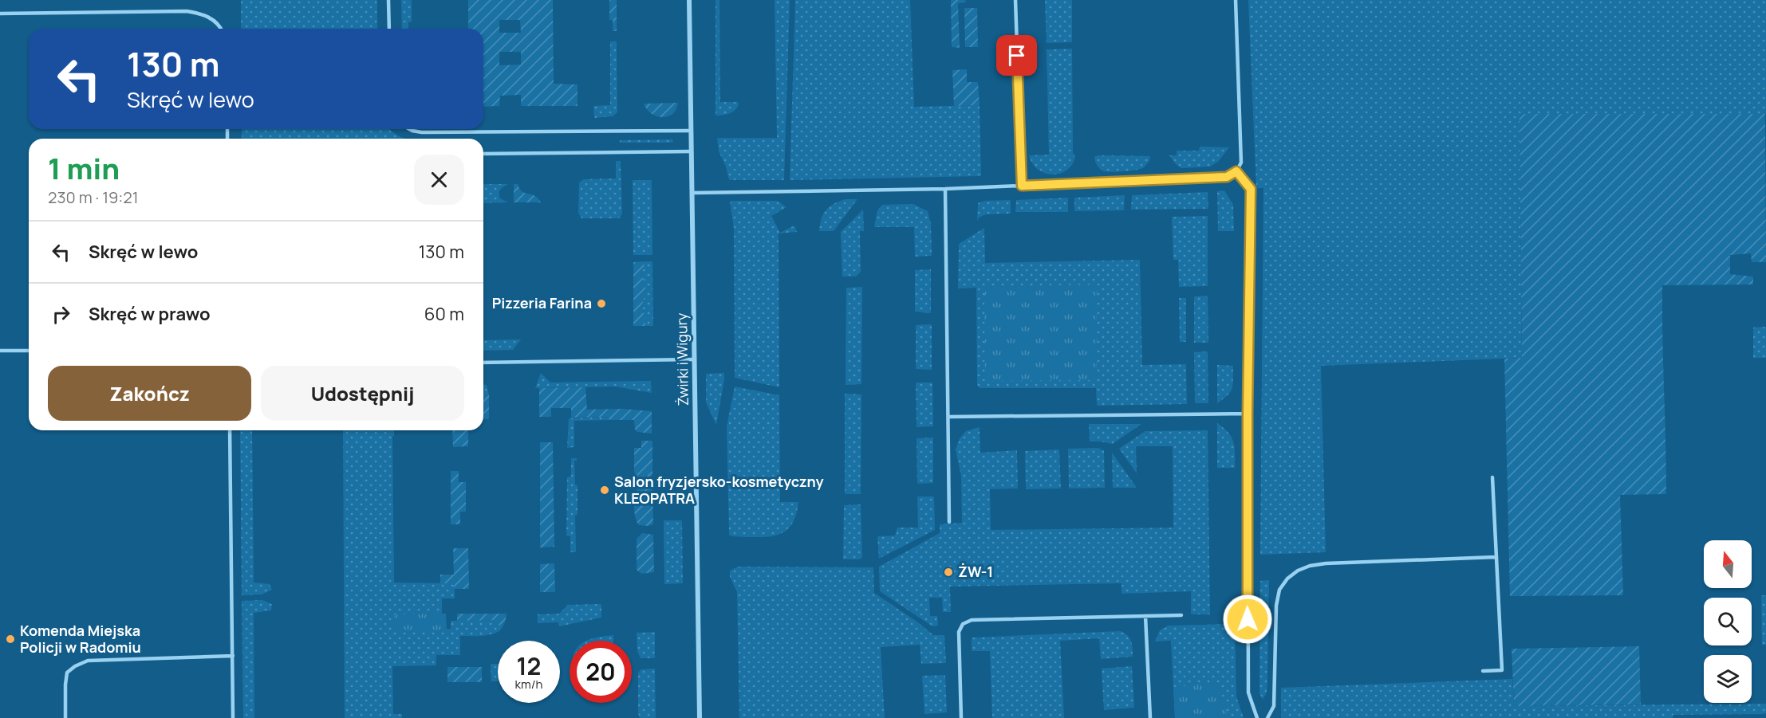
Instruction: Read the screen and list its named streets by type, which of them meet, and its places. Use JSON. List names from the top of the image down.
{
  "streets": {
    "street": ["Żwirki i Wigury"]
  },
  "places": [
    "Pizzeria Farina",
    "Salon fryzjersko-kosmetyczny KLEOPATRA",
    "ŻW-1",
    "Komenda Miejska Policji w Radomiu"
  ],
  "north": "top",
  "page": {
    "turn": ["130 m", "Skręć w lewo"],
    "heading": ["1 min", "230 m · 19:21"],
    "list": [
      {
        "name": "Skręć w lewo",
        "value": "130 m"
      },
      {
        "name": "Skręć w prawo",
        "value": "60 m"
      }
    ],
    "buttons": ["Zakończ", "Udostępnij"],
    "speed": "12 km/h",
    "limit": "20"
  }
}
